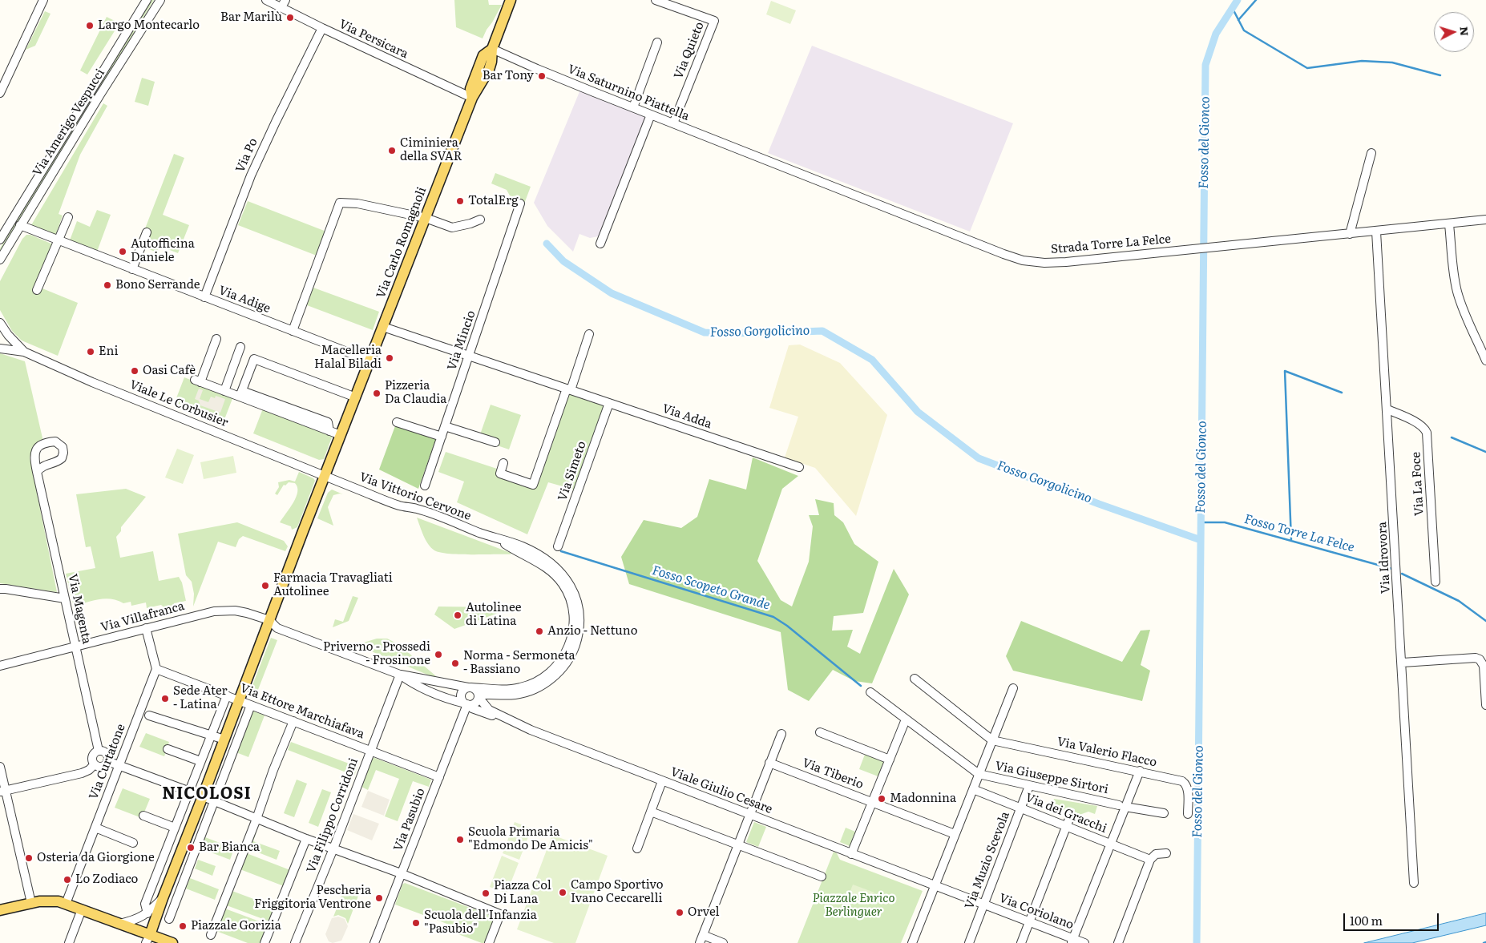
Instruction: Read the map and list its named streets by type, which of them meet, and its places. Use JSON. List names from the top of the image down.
{
  "streets": {
    "main road": ["Via Carlo Romagnoli"],
    "street": [
      "Via Persicara",
      "Via Quieto",
      "Via Saturnino Piattella",
      "Via Amerigo Vespucci",
      "Via Po",
      "Strada Torre La Felce",
      "Via Adige",
      "Via Mincio",
      "Viale Le Corbusier",
      "Via Adda",
      "Via Simeto",
      "Via La Foce",
      "Via Vittorio Cervone",
      "Via Idrovora",
      "Via Magenta",
      "Via Villafranca",
      "Via Ettore Marchiafava",
      "Via Valerio Flacco",
      "Via Curtatone",
      "Via Tiberio",
      "Via Giuseppe Sirtori",
      "Viale Giulio Cesare",
      "Via dei Gracchi",
      "Via Filippo Corridoni",
      "Via Pasubio",
      "Via Muzio Scevola",
      "Via Coriolano"
    ]
  },
  "crossings": [
    ["Via Persicara", "Via Po"],
    ["Via Persicara", "Via Carlo Romagnoli"],
    ["Via Quieto", "Via Saturnino Piattella"],
    ["Via Saturnino Piattella", "Via Carlo Romagnoli"],
    ["Via Saturnino Piattella", "Strada Torre La Felce"],
    ["Via Amerigo Vespucci", "Via Adige"],
    ["Via Po", "Via Adige"],
    ["Via Carlo Romagnoli", "Via Adige"],
    ["Via Carlo Romagnoli", "Viale Le Corbusier"],
    ["Via Carlo Romagnoli", "Via Adda"],
    ["Via Carlo Romagnoli", "Via Vittorio Cervone"],
    ["Via Carlo Romagnoli", "Via Villafranca"],
    ["Via Carlo Romagnoli", "Via Ettore Marchiafava"],
    ["Via Carlo Romagnoli", "Viale Giulio Cesare"],
    ["Strada Torre La Felce", "Via Idrovora"],
    ["Via Mincio", "Via Adda"],
    ["Viale Le Corbusier", "Via Vittorio Cervone"],
    ["Via Adda", "Via Simeto"],
    ["Via La Foce", "Via Idrovora"],
    ["Via Vittorio Cervone", "Viale Giulio Cesare"],
    ["Via Vittorio Cervone", "Via Pasubio"],
    ["Via Magenta", "Via Villafranca"],
    ["Via Villafranca", "Viale Giulio Cesare"],
    ["Via Ettore Marchiafava", "Via Curtatone"],
    ["Via Ettore Marchiafava", "Via Filippo Corridoni"],
    ["Via Ettore Marchiafava", "Via Pasubio"],
    ["Via Valerio Flacco", "Via Giuseppe Sirtori"],
    ["Via Tiberio", "Via Giuseppe Sirtori"],
    ["Via Giuseppe Sirtori", "Viale Giulio Cesare"],
    ["Via Giuseppe Sirtori", "Via dei Gracchi"],
    ["Via Giuseppe Sirtori", "Via Muzio Scevola"],
    ["Via Giuseppe Sirtori", "Via Coriolano"],
    ["Viale Giulio Cesare", "Via Filippo Corridoni"],
    ["Viale Giulio Cesare", "Via Pasubio"],
    ["Viale Giulio Cesare", "Via Coriolano"],
    ["Via dei Gracchi", "Via Muzio Scevola"],
    ["Via Muzio Scevola", "Via Coriolano"]
  ],
  "districts": ["NICOLOSI"],
  "water": [
    "Fosso del Gionco",
    "Fosso Gorgolicino",
    "Fosso Torre La Felce",
    "Fosso Scopeto Grande"
  ],
  "parks": ["Piazzale Enrico Berlinguer"],
  "places": [
    "Bar Marilù",
    "Largo Montecarlo",
    "Bar Tony",
    "Ciminiera della SVAR",
    "TotalErg",
    "Autofficina Daniele",
    "Bono Serrande",
    "Eni",
    "Macelleria Halal Biladi",
    "Oasi Cafè",
    "Pizzeria Da Claudia",
    "Farmacia Travagliati Autolinee",
    "Autolinee di Latina",
    "Anzio - Nettuno",
    "Priverno - Prossedi - Frosinone",
    "Norma - Sermoneta - Bassiano",
    "Sede Ater - Latina",
    "Madonnina",
    "Scuola Primaria \"Edmondo De Amicis\"",
    "Bar Bianca",
    "Osteria da Giorgione",
    "Lo Zodiaco",
    "Campo Sportivo Ivano Ceccarelli",
    "Piazza Col Di Lana",
    "Pescheria Friggitoria Ventrone",
    "Orvel",
    "Scuola dell'Infanzia \"Pasubio\"",
    "Piazzale Gorizia"
  ],
  "scale_bar": "100 m",
  "north": "right"
}
